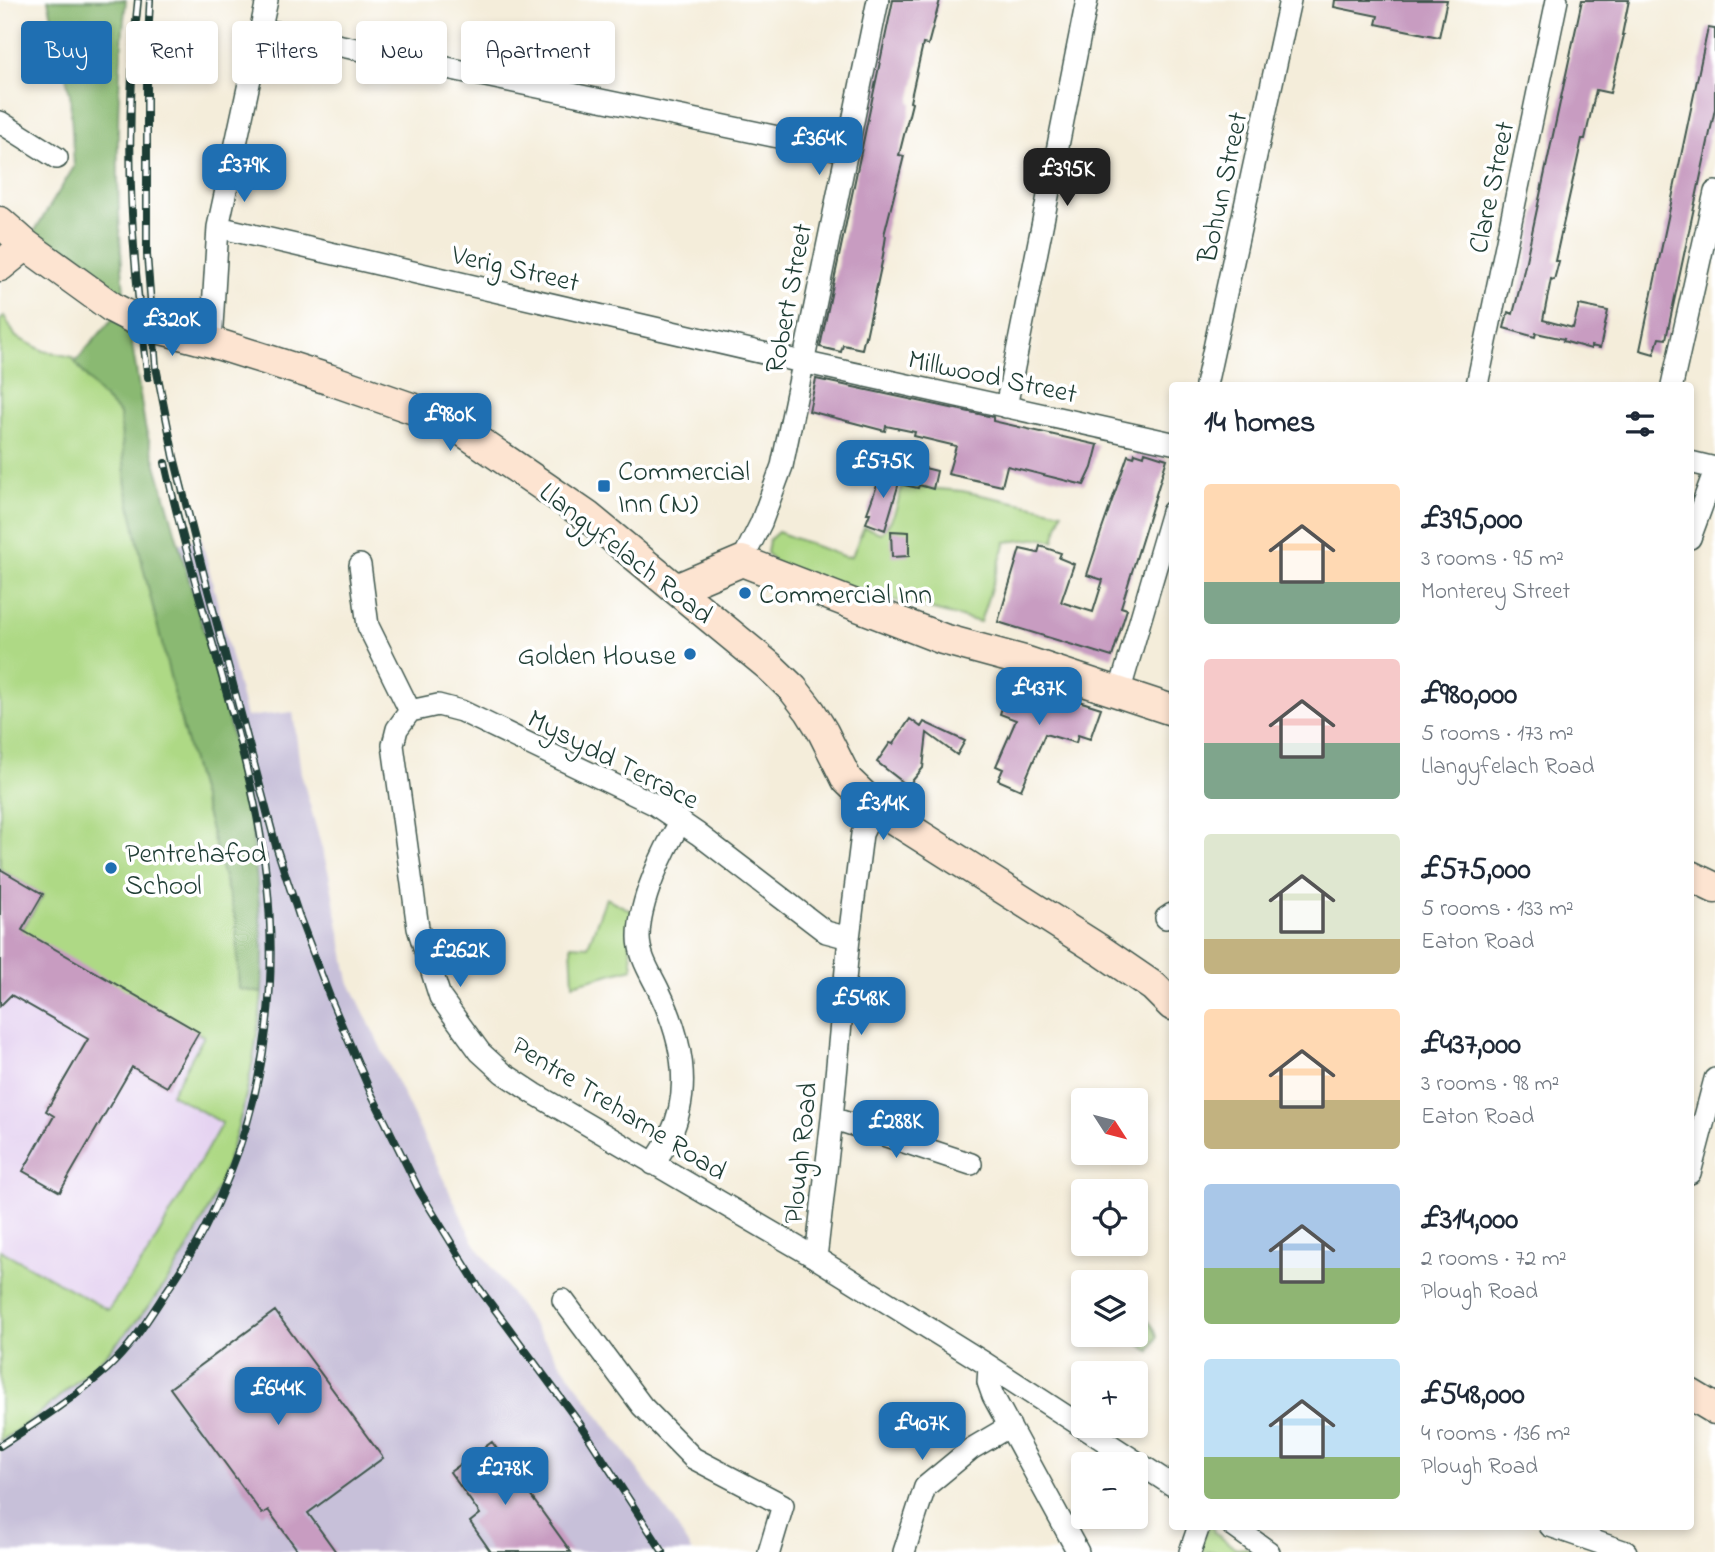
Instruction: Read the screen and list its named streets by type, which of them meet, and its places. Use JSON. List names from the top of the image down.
{
  "streets": {
    "main road": ["Llangyfelach Road"],
    "street": [
      "Bohun Street",
      "Clare Street",
      "Verig Street",
      "Robert Street",
      "Millwood Street",
      "Mysydd Terrace",
      "Pentre Treharne Road",
      "Plough Road"
    ]
  },
  "crossings": [
    ["Verig Street", "Robert Street"],
    ["Verig Street", "Millwood Street"],
    ["Robert Street", "Millwood Street"],
    ["Llangyfelach Road", "Plough Road"],
    ["Mysydd Terrace", "Pentre Treharne Road"],
    ["Mysydd Terrace", "Plough Road"],
    ["Pentre Treharne Road", "Plough Road"]
  ],
  "places": {
    "transit": ["Commercial Inn (N)"],
    "other": ["Commercial Inn", "Golden House", "Pentrehafod School"]
  },
  "north": "bottom right",
  "page": {
    "chip": [
      "Buy",
      "Rent",
      "Filters",
      "New",
      "Apartment"
    ],
    "price": [
      "£364K",
      "£379K",
      "£395K",
      "£320K",
      "£980K",
      "£575K",
      "£437K",
      "£314K",
      "£262K",
      "£548K",
      "£288K",
      "£644K",
      "£407K",
      "£278K"
    ],
    "heading": "14 homes",
    "list": [
      {
        "name": "£395,000",
        "note": "3 rooms · 95 m² · Monterey Street"
      },
      {
        "name": "£980,000",
        "note": "5 rooms · 173 m² · Llangyfelach Road"
      },
      {
        "name": "£575,000",
        "note": "5 rooms · 133 m² · Eaton Road"
      },
      {
        "name": "£437,000",
        "note": "3 rooms · 98 m² · Eaton Road"
      },
      {
        "name": "£314,000",
        "note": "2 rooms · 72 m² · Plough Road"
      },
      {
        "name": "£548,000",
        "note": "4 rooms · 136 m² · Plough Road"
      }
    ],
    "map_buttons": ["+", "−"]
  }
}
